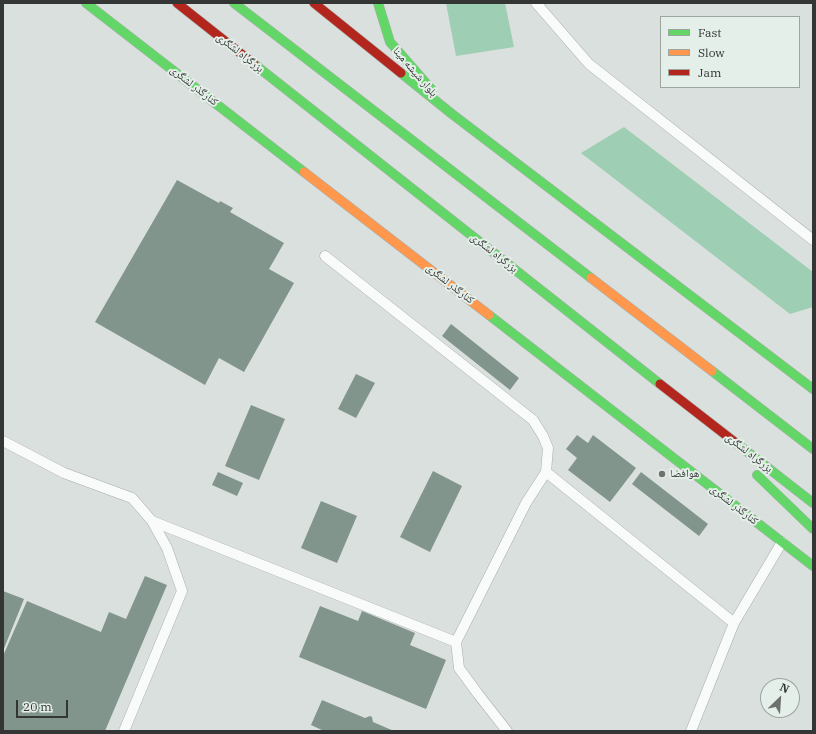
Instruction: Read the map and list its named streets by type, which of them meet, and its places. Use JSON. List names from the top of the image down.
{
  "streets": {
    "main road": ["بزرگراه لشگری", "بلوار شیشه مینا", "کنارگذر لشگری"]
  },
  "places": ["هوافضا"],
  "legend": ["Fast", "Slow", "Jam"],
  "scale_bar": "20 m",
  "north": "top right"
}
